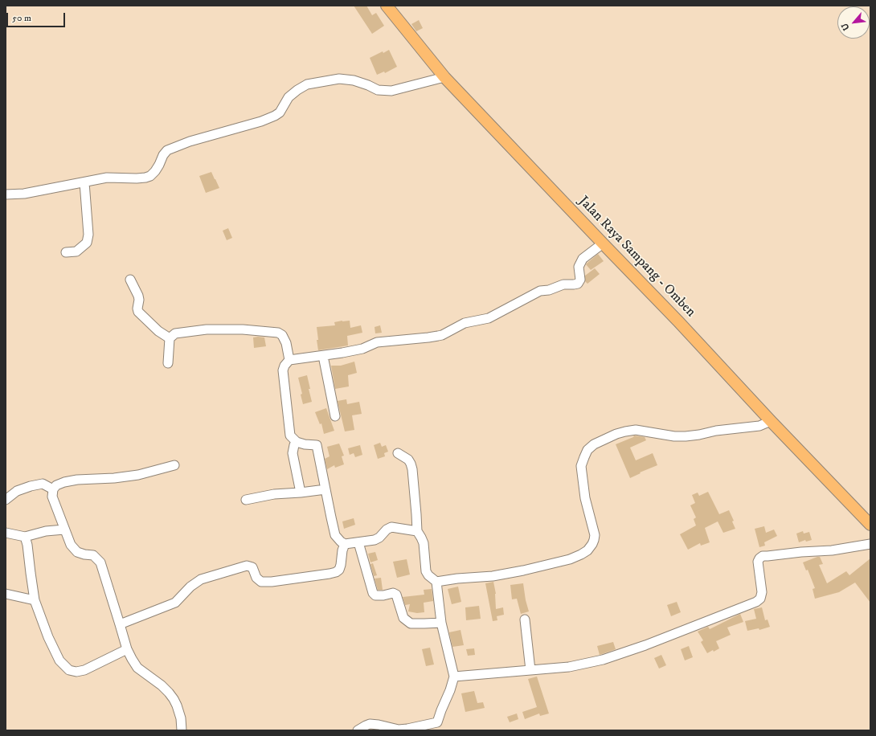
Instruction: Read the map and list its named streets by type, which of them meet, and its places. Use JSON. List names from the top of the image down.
{
  "streets": {
    "main road": ["Jalan Raya Sampang - Omben"]
  },
  "scale_bar": "50 m",
  "north": "bottom left"
}
